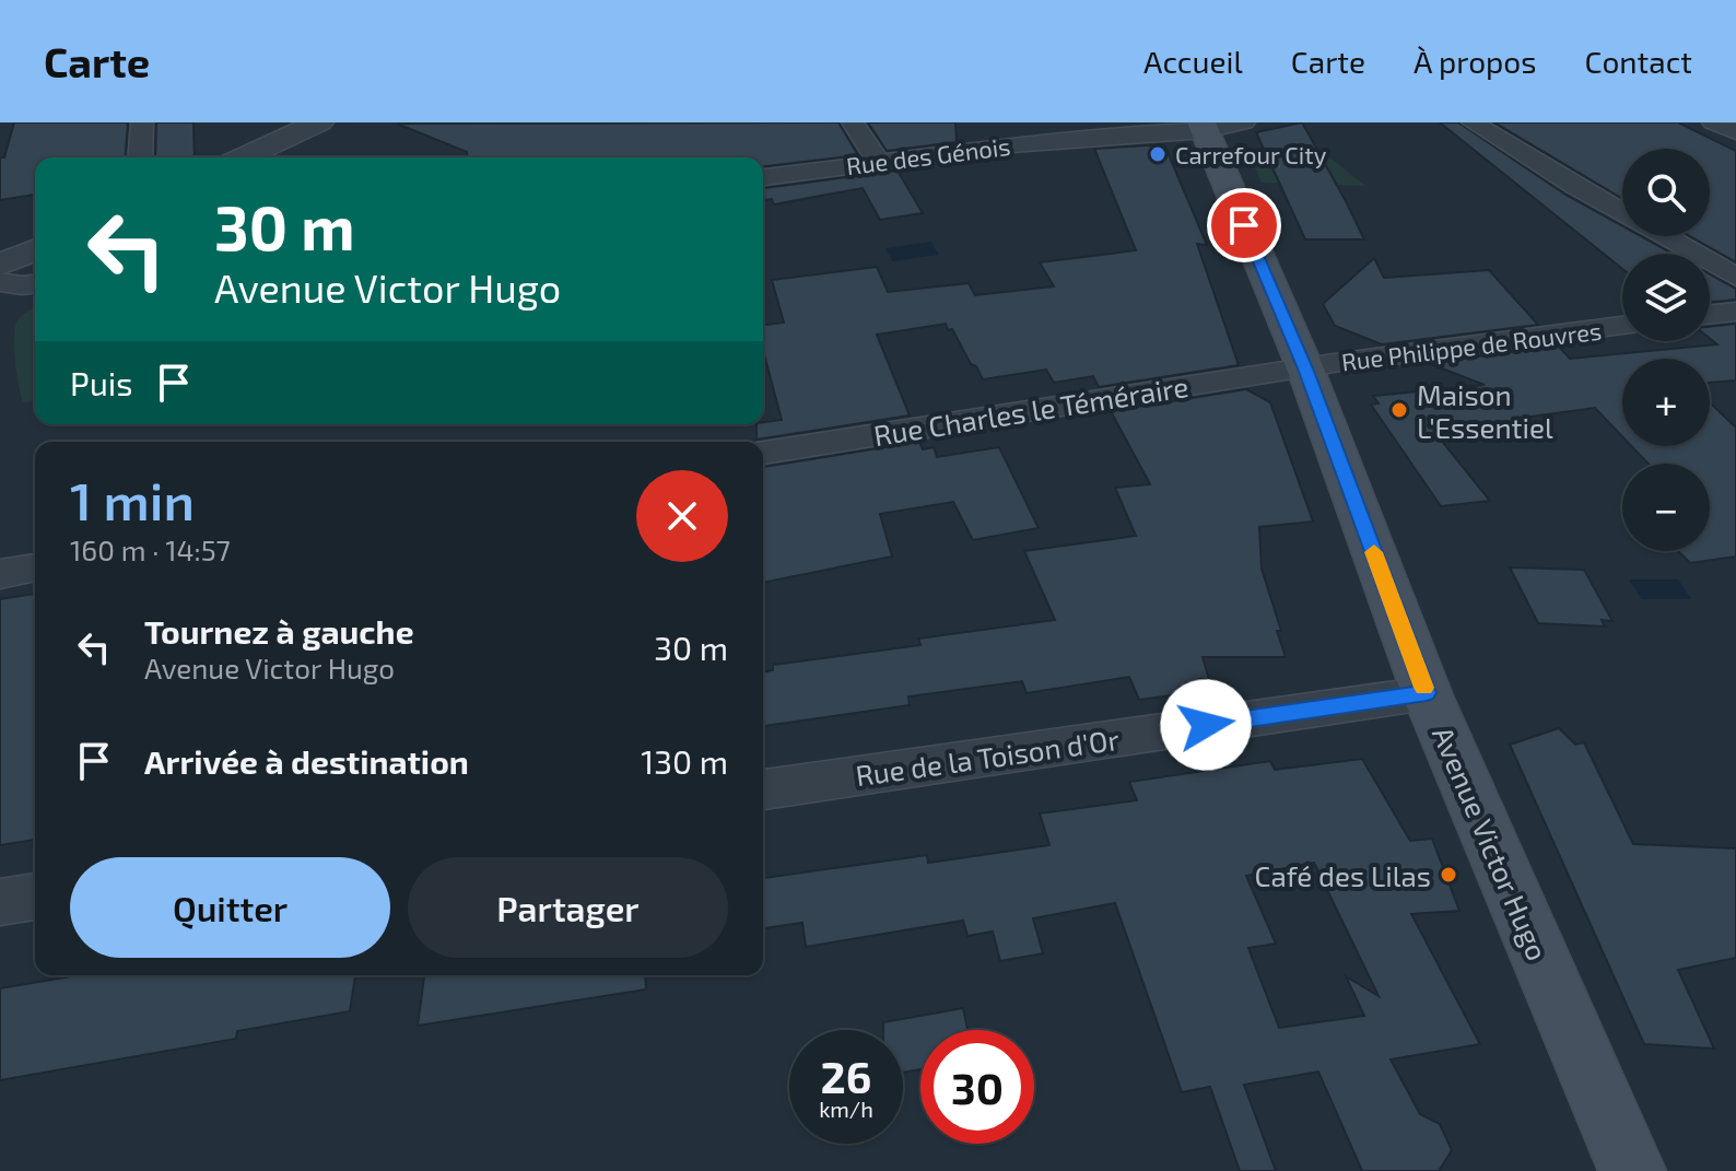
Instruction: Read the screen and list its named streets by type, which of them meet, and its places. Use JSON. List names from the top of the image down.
{
  "streets": {
    "main road": ["Avenue Victor Hugo"],
    "street": [
      "Rue des Génois",
      "Rue Philippe de Rouvres",
      "Rue Charles le Téméraire",
      "Rue de la Toison d'Or"
    ]
  },
  "crossings": [
    ["Rue des Génois", "Avenue Victor Hugo"],
    ["Rue Philippe de Rouvres", "Rue Charles le Téméraire"],
    ["Rue Philippe de Rouvres", "Avenue Victor Hugo"],
    ["Rue Charles le Téméraire", "Avenue Victor Hugo"],
    ["Rue de la Toison d'Or", "Avenue Victor Hugo"]
  ],
  "places": ["Carrefour City", "Maison L'Essentiel", "Café des Lilas"],
  "page": {
    "header": "Carte",
    "nav": [
      "Accueil",
      "Carte",
      "À propos",
      "Contact"
    ],
    "map_buttons": ["+", "−"],
    "turn": ["30 m", "Avenue Victor Hugo"],
    "then": "Puis",
    "heading": ["1 min", "160 m · 14:57"],
    "list": [
      {
        "name": "Tournez à gauche",
        "note": "Avenue Victor Hugo",
        "value": "30 m"
      },
      {
        "name": "Arrivée à destination",
        "value": "130 m"
      }
    ],
    "buttons": ["Quitter", "Partager"],
    "speed": "26 km/h",
    "limit": "30"
  }
}
